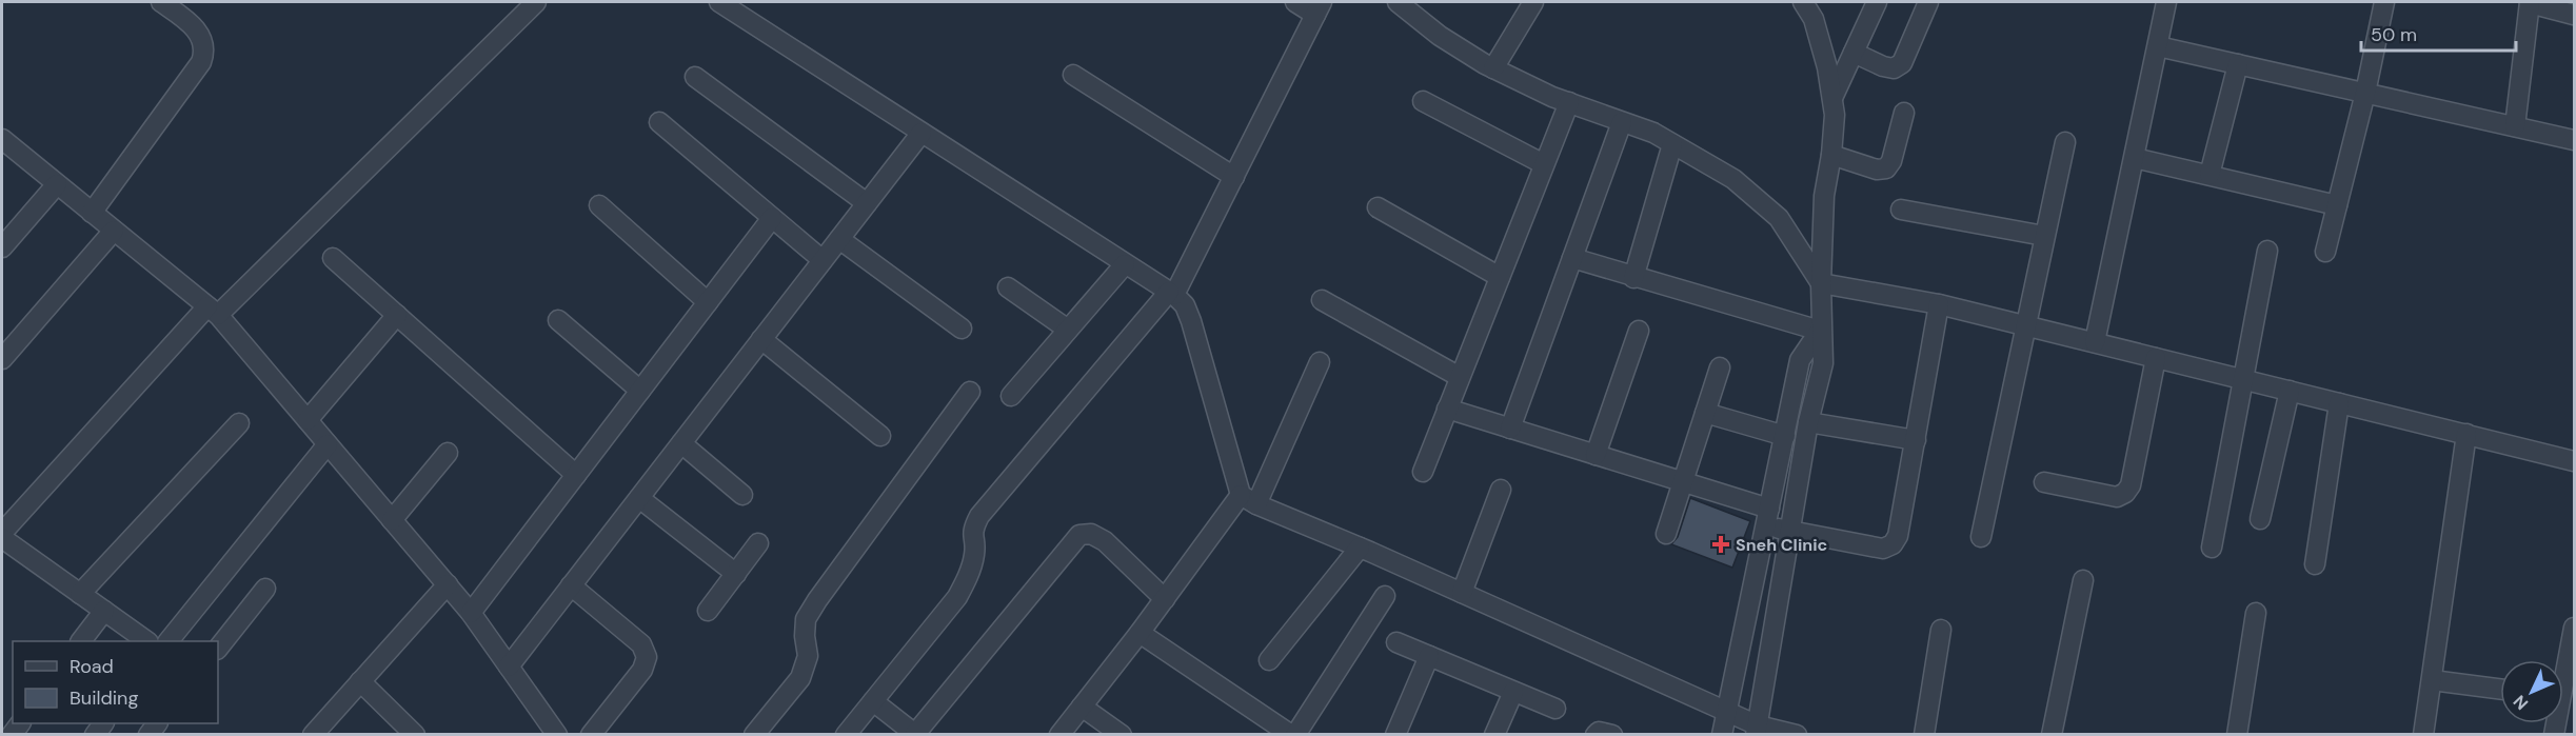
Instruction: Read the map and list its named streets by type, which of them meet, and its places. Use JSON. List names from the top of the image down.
{
  "places": {
    "health": ["Sneh Clinic"]
  },
  "legend": ["Road", "Building"],
  "scale_bar": "50 m",
  "north": "bottom left"
}
